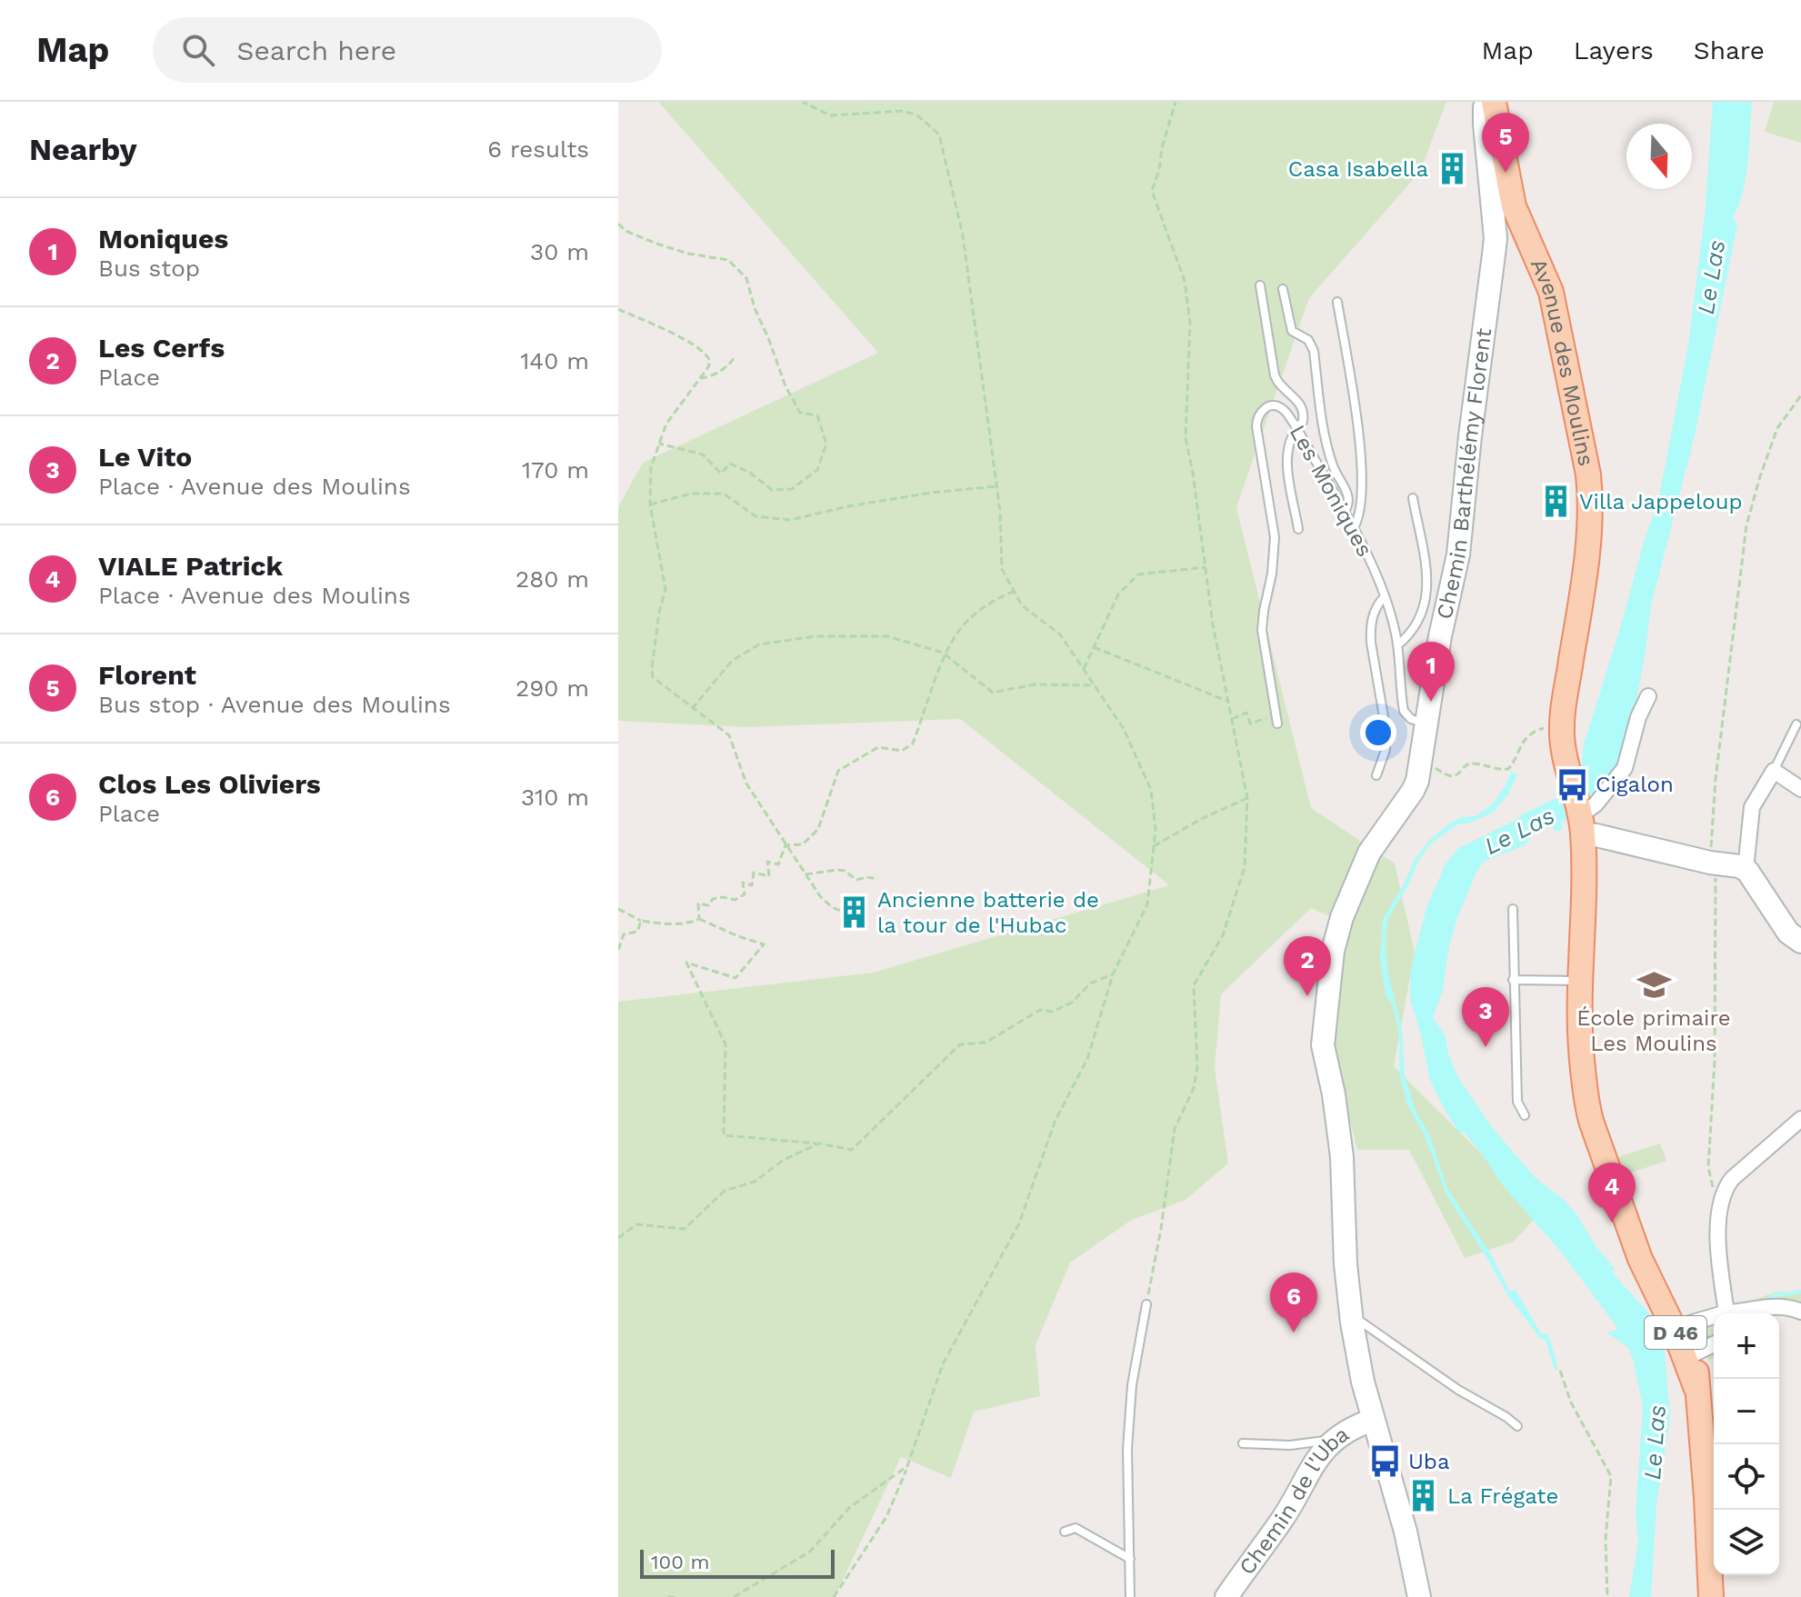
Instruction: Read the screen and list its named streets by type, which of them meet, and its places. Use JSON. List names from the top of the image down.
{
  "streets": {
    "main road": ["Avenue des Moulins", "D 46"],
    "street": ["Chemin Barthélémy Florent", "Chemin de l'Uba"],
    "lane": ["Les Moniques"]
  },
  "crossings": [
    ["Avenue des Moulins", "D 46"],
    ["Chemin Barthélémy Florent", "Les Moniques"],
    ["Chemin Barthélémy Florent", "Chemin de l'Uba"]
  ],
  "water": ["Le Las"],
  "places": {
    "building": [
      "Casa Isabella",
      "Villa Jappeloup",
      "Ancienne batterie de la tour de l'Hubac",
      "La Frégate"
    ],
    "bus stop": ["Cigalon", "Uba"],
    "school or university": ["École primaire Les Moulins"]
  },
  "scale_bar": "100 m",
  "north": "bottom",
  "page": {
    "header": "Map",
    "search": "Search here",
    "nav": ["Map", "Layers", "Share"],
    "heading": ["Nearby", "6 results"],
    "pins": [
      "5",
      "1",
      "2",
      "3",
      "4",
      "6"
    ],
    "list": [
      {
        "mark": "1",
        "name": "Moniques",
        "note": "Bus stop",
        "value": "30 m"
      },
      {
        "mark": "2",
        "name": "Les Cerfs",
        "note": "Place",
        "value": "140 m"
      },
      {
        "mark": "3",
        "name": "Le Vito",
        "note": "Place · Avenue des Moulins",
        "value": "170 m"
      },
      {
        "mark": "4",
        "name": "VIALE Patrick",
        "note": "Place · Avenue des Moulins",
        "value": "280 m"
      },
      {
        "mark": "5",
        "name": "Florent",
        "note": "Bus stop · Avenue des Moulins",
        "value": "290 m"
      },
      {
        "mark": "6",
        "name": "Clos Les Oliviers",
        "note": "Place",
        "value": "310 m"
      }
    ],
    "map_buttons": ["+", "−"],
    "scale": "100 m"
  }
}
